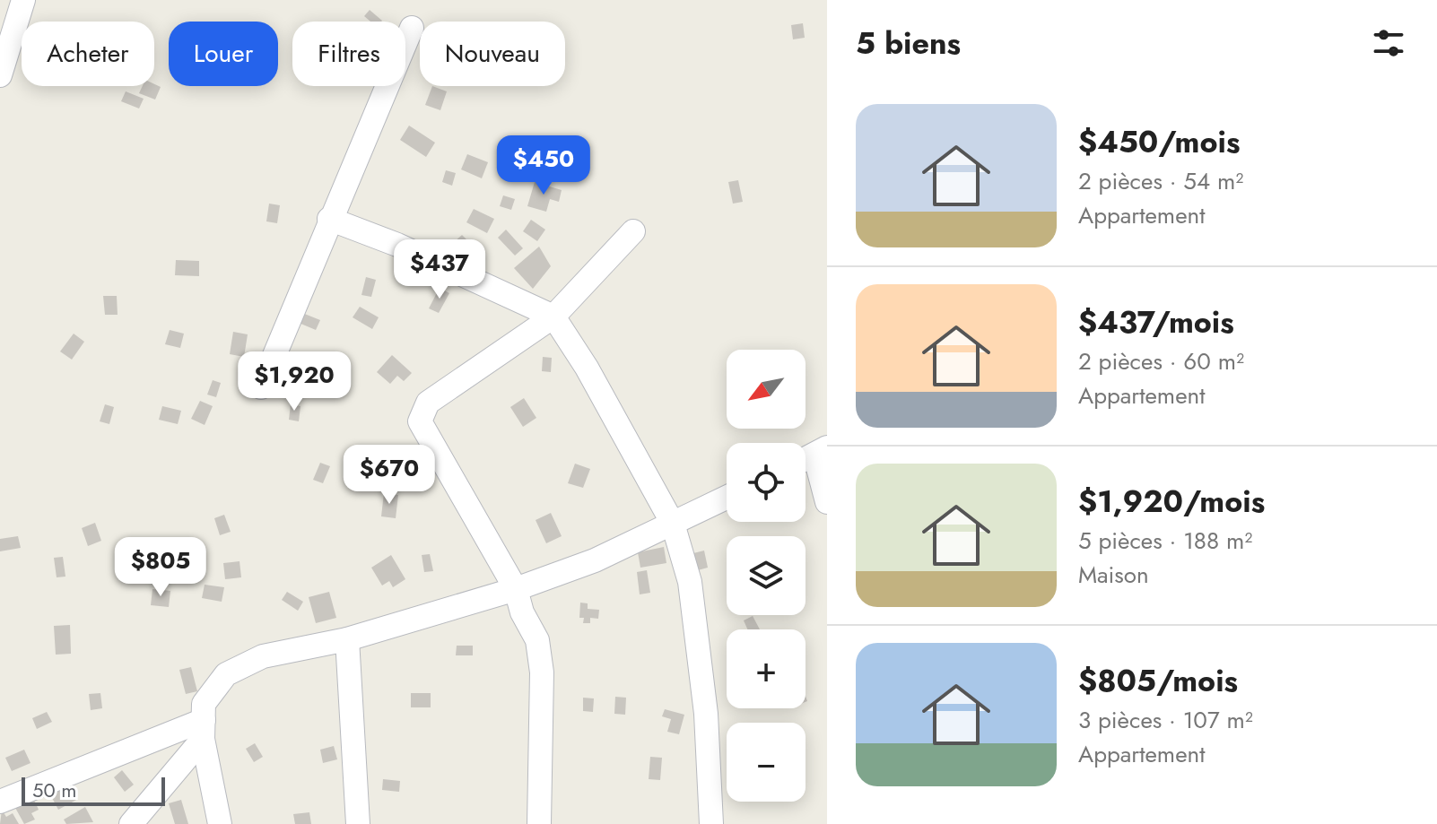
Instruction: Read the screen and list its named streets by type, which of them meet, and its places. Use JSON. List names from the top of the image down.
{
  "scale_bar": "50 m",
  "north": "bottom left",
  "page": {
    "heading": "5 biens",
    "chip": [
      "Acheter",
      "Louer",
      "Filtres",
      "Nouveau"
    ],
    "list": [
      {
        "name": "$450/mois",
        "note": "2 pièces · 54 m² · Appartement"
      },
      {
        "name": "$437/mois",
        "note": "2 pièces · 60 m² · Appartement"
      },
      {
        "name": "$1,920/mois",
        "note": "5 pièces · 188 m² · Maison"
      },
      {
        "name": "$805/mois",
        "note": "3 pièces · 107 m² · Appartement"
      }
    ],
    "price": [
      "$450",
      "$437",
      "$1,920",
      "$670",
      "$805"
    ],
    "map_buttons": ["+", "−"],
    "scale": "50 m"
  }
}
